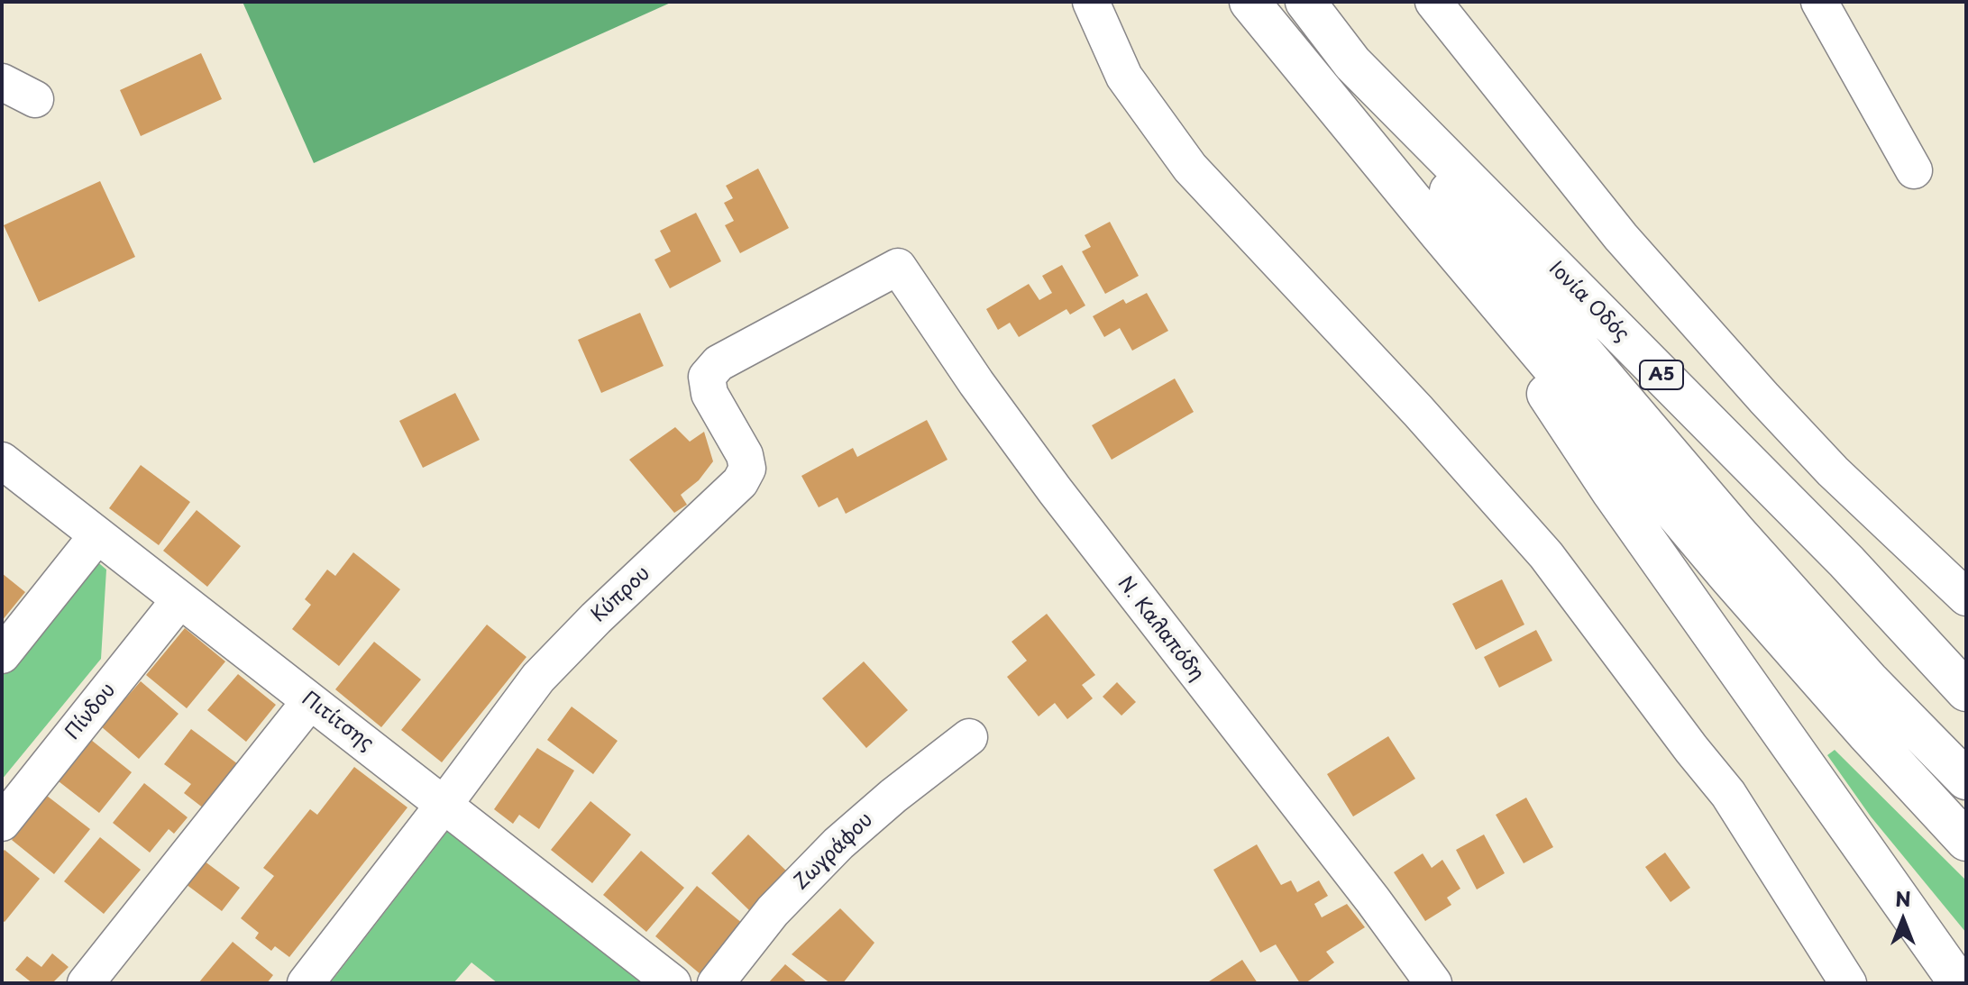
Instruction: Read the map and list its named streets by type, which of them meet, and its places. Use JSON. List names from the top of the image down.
{
  "streets": {
    "highway": ["Ιονία Οδός", "Α5"],
    "street": [
      "Κύπρου",
      "Ν. Καλαπόδη",
      "Πίνδου",
      "Πιτίτσης",
      "Ζωγράφου"
    ]
  },
  "crossings": [
    ["Κύπρου", "Ν. Καλαπόδη"],
    ["Κύπρου", "Πιτίτσης"],
    ["Πίνδου", "Πιτίτσης"]
  ],
  "north": "top"
}
